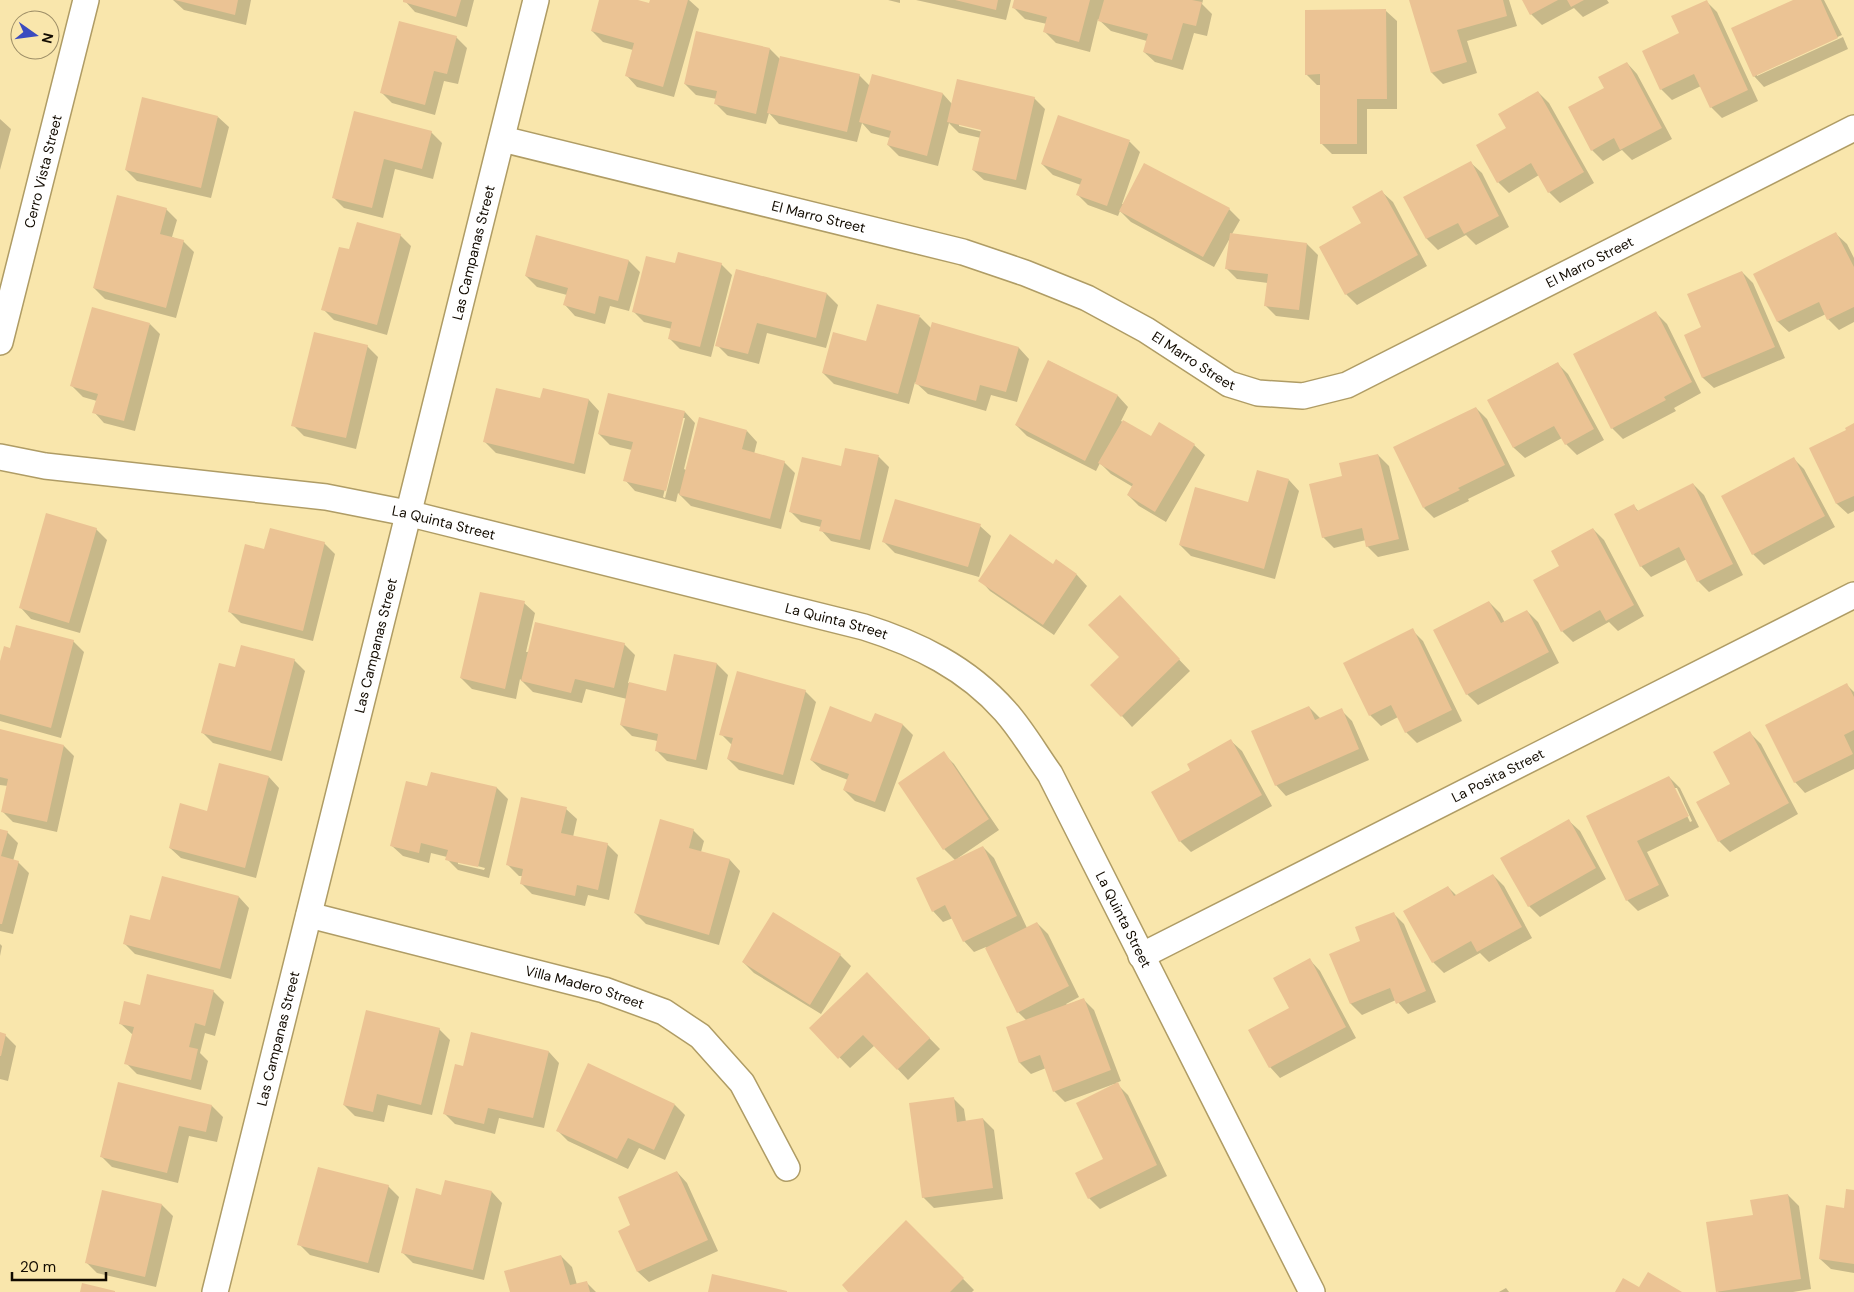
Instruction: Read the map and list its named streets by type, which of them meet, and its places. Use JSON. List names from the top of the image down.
{
  "streets": {
    "street": [
      "Cerro Vista Street",
      "El Marro Street",
      "Las Campanas Street",
      "La Quinta Street",
      "La Posita Street",
      "Villa Madero Street"
    ]
  },
  "crossings": [
    ["El Marro Street", "Las Campanas Street"],
    ["Las Campanas Street", "La Quinta Street"],
    ["Las Campanas Street", "Villa Madero Street"],
    ["La Quinta Street", "La Posita Street"]
  ],
  "scale_bar": "20 m",
  "north": "right"
}
